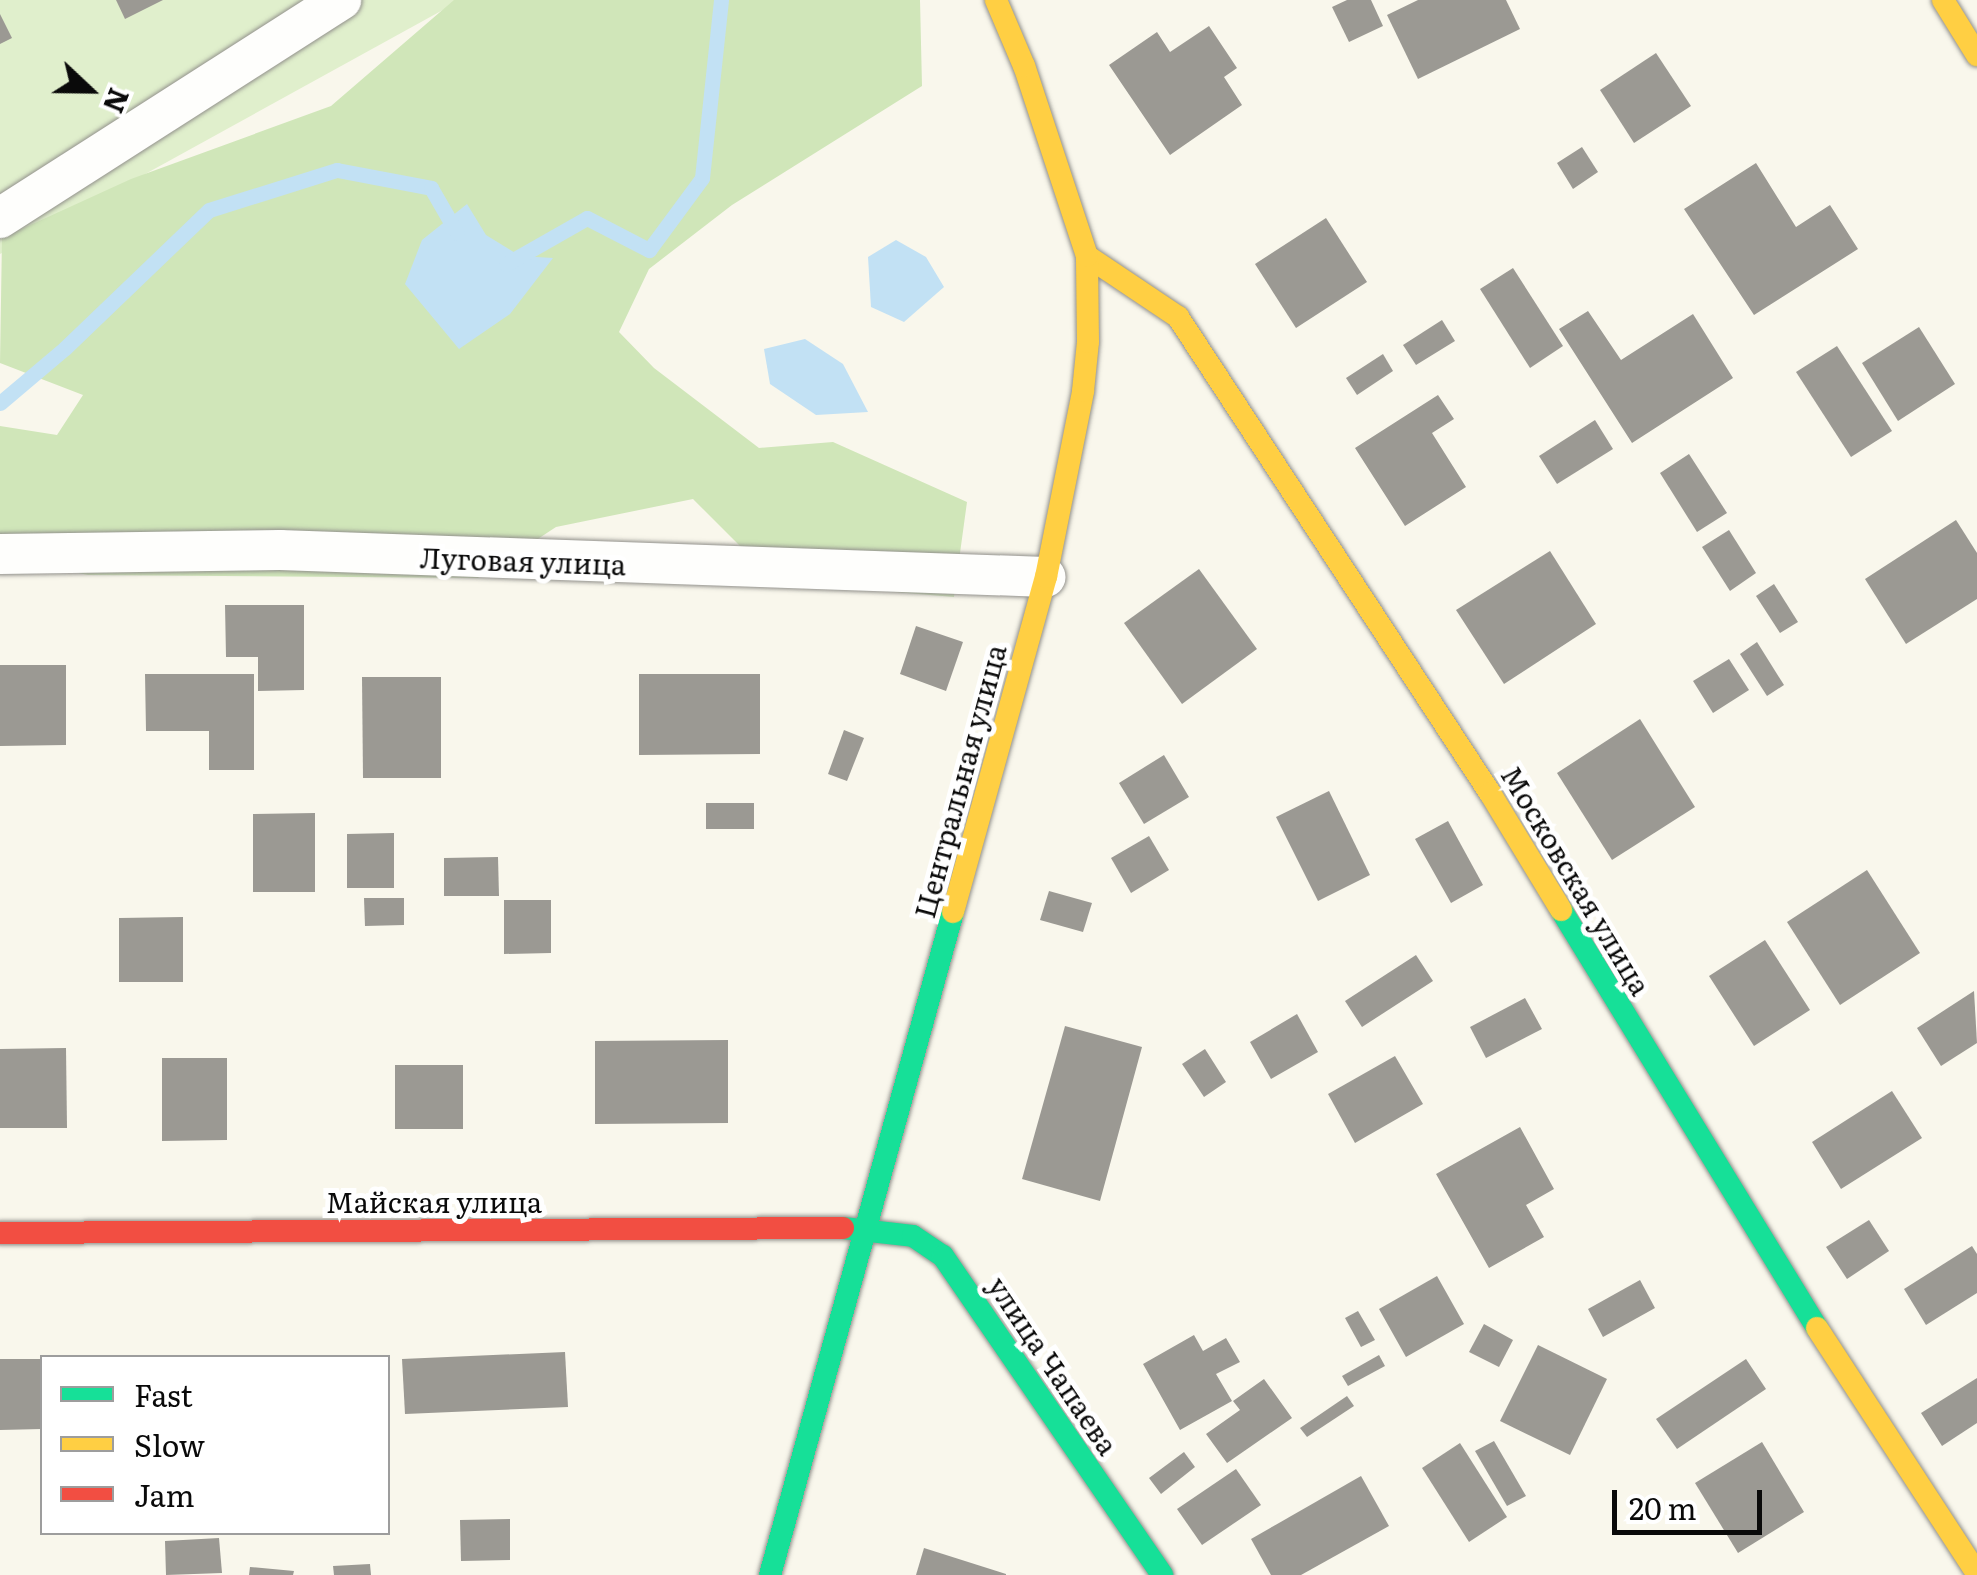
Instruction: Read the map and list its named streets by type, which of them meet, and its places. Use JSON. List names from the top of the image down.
{
  "streets": {
    "street": [
      "Луговая улица",
      "Центральная улица",
      "Московская улица",
      "Майская улица",
      "улица Чапаева"
    ]
  },
  "crossings": [
    ["Луговая улица", "Центральная улица"],
    ["Центральная улица", "Московская улица"],
    ["Центральная улица", "Майская улица"],
    ["Центральная улица", "улица Чапаева"],
    ["Майская улица", "улица Чапаева"]
  ],
  "legend": ["Fast", "Slow", "Jam"],
  "scale_bar": "20 m",
  "north": "right"
}
